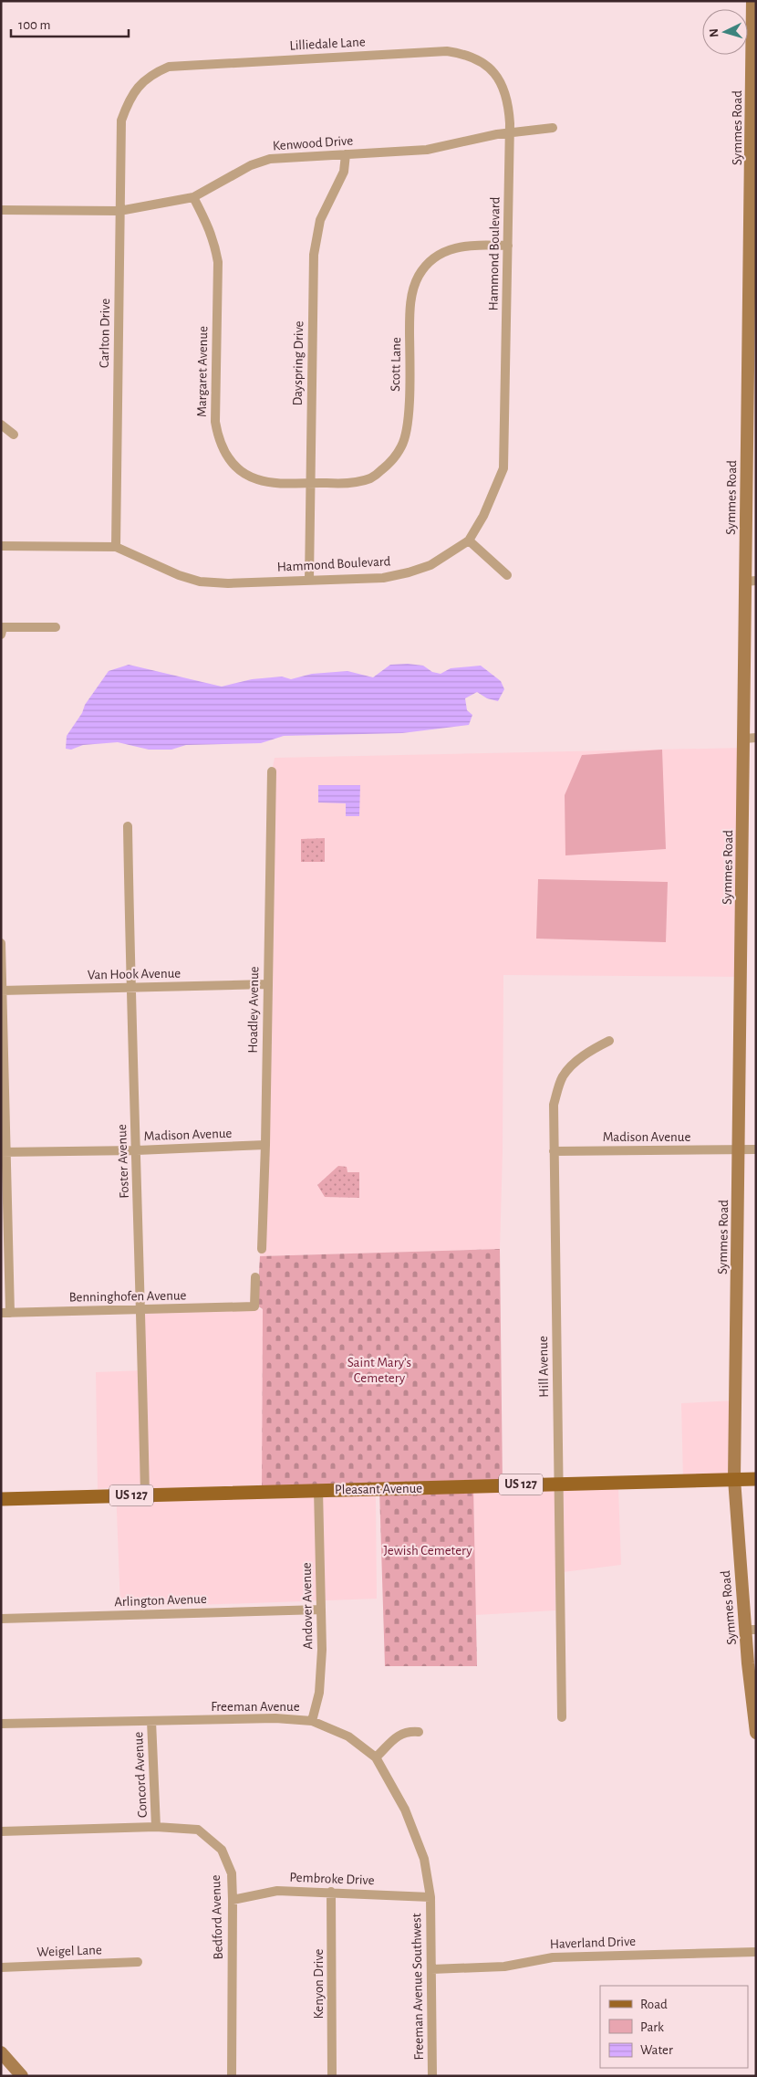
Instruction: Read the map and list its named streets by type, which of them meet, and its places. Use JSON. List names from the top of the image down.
{
  "streets": {
    "main road": ["Symmes Road", "US 127", "Pleasant Avenue"],
    "street": [
      "Lilliedale Lane",
      "Kenwood Drive",
      "Hammond Boulevard",
      "Carlton Drive",
      "Dayspring Drive",
      "Scott Lane",
      "Margaret Avenue",
      "Van Hook Avenue",
      "Hoadley Avenue",
      "Madison Avenue",
      "Foster Avenue",
      "Benninghofen Avenue",
      "Hill Avenue",
      "Arlington Avenue",
      "Andover Avenue",
      "Freeman Avenue",
      "Concord Avenue",
      "Pembroke Drive",
      "Bedford Avenue",
      "Haverland Drive",
      "Weigel Lane",
      "Kenyon Drive",
      "Freeman Avenue Southwest"
    ]
  },
  "crossings": [
    ["Lilliedale Lane", "Kenwood Drive"],
    ["Lilliedale Lane", "Hammond Boulevard"],
    ["Lilliedale Lane", "Carlton Drive"],
    ["Symmes Road", "Madison Avenue"],
    ["Symmes Road", "Pleasant Avenue"],
    ["Kenwood Drive", "Hammond Boulevard"],
    ["Kenwood Drive", "Carlton Drive"],
    ["Kenwood Drive", "Dayspring Drive"],
    ["Kenwood Drive", "Margaret Avenue"],
    ["Hammond Boulevard", "Carlton Drive"],
    ["Hammond Boulevard", "Dayspring Drive"],
    ["Hammond Boulevard", "Scott Lane"],
    ["Dayspring Drive", "Scott Lane"],
    ["Dayspring Drive", "Margaret Avenue"],
    ["Scott Lane", "Margaret Avenue"],
    ["Van Hook Avenue", "Hoadley Avenue"],
    ["Van Hook Avenue", "Foster Avenue"],
    ["Hoadley Avenue", "Madison Avenue"],
    ["Madison Avenue", "Foster Avenue"],
    ["Madison Avenue", "Hill Avenue"],
    ["Foster Avenue", "Benninghofen Avenue"],
    ["Foster Avenue", "Pleasant Avenue"],
    ["Hill Avenue", "Pleasant Avenue"],
    ["Pleasant Avenue", "Andover Avenue"],
    ["Arlington Avenue", "Andover Avenue"],
    ["Andover Avenue", "Freeman Avenue"],
    ["Freeman Avenue", "Concord Avenue"],
    ["Freeman Avenue", "Pembroke Drive"],
    ["Freeman Avenue", "Freeman Avenue Southwest"],
    ["Concord Avenue", "Bedford Avenue"],
    ["Pembroke Drive", "Bedford Avenue"],
    ["Pembroke Drive", "Kenyon Drive"],
    ["Pembroke Drive", "Freeman Avenue Southwest"],
    ["Haverland Drive", "Freeman Avenue Southwest"]
  ],
  "parks": ["Saint Mary’s Cemetery", "Jewish Cemetery"],
  "legend": ["Road", "Park", "Water"],
  "scale_bar": "100 m",
  "north": "left"
}
